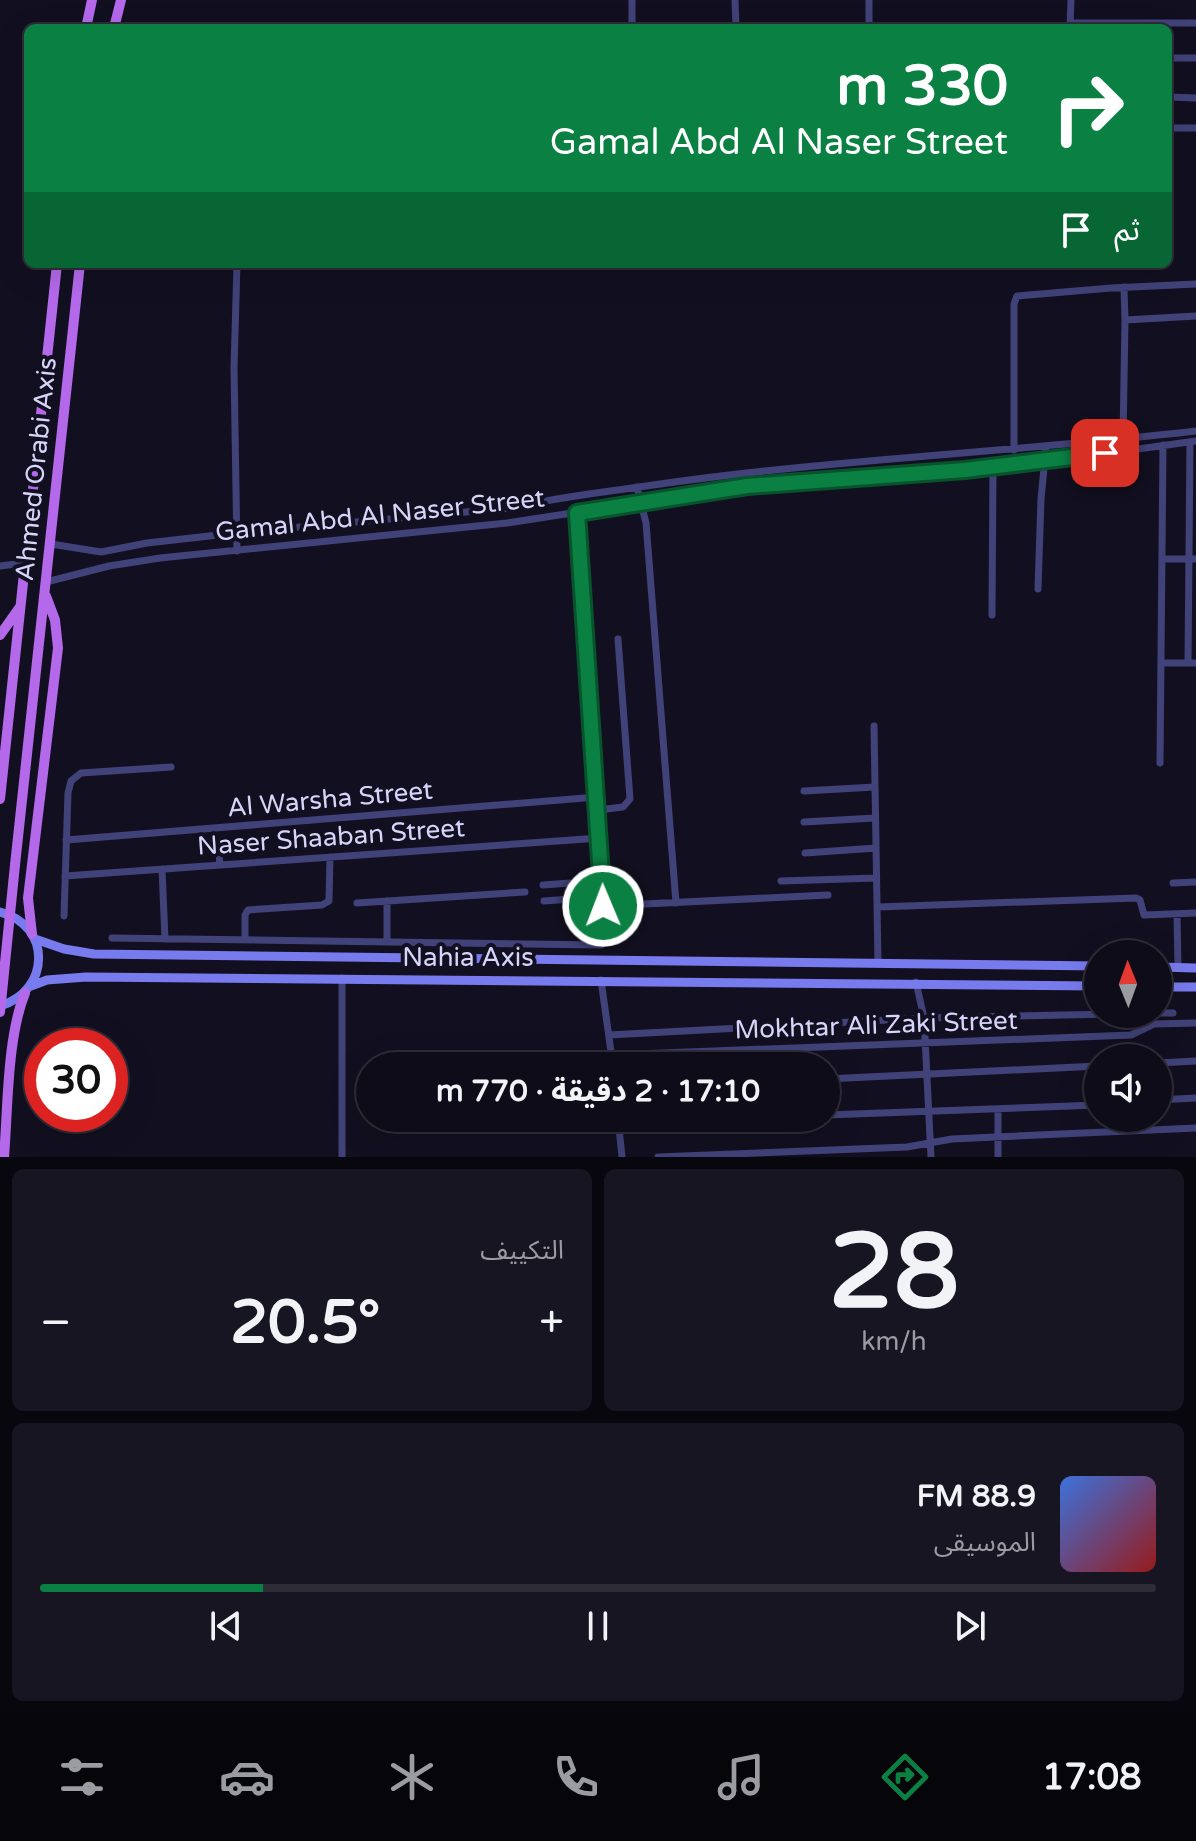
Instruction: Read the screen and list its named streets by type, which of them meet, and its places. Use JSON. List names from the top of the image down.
{
  "streets": {
    "main road": ["Ahmed Orabi Axis", "Nahia Axis"],
    "street": [
      "Gamal Abd Al Naser Street",
      "Al Warsha Street",
      "Naser Shaaban Street",
      "Mokhtar Ali Zaki Street"
    ]
  },
  "crossings": [
    ["Ahmed Orabi Axis", "Gamal Abd Al Naser Street"],
    ["Ahmed Orabi Axis", "Nahia Axis"]
  ],
  "north": "top",
  "page": {
    "turn": ["330 m", "Gamal Abd Al Naser Street"],
    "then": "ثم",
    "limit": "30",
    "trip": "17:10 · 2 دقيقة · 770 m",
    "tile": [
      ["28", "km/h"],
      "التكييف"
    ],
    "heat": ["−", "20.5°", "+"],
    "song": ["88.9 FM", "الموسيقى"],
    "tabs": "17:08"
  }
}
